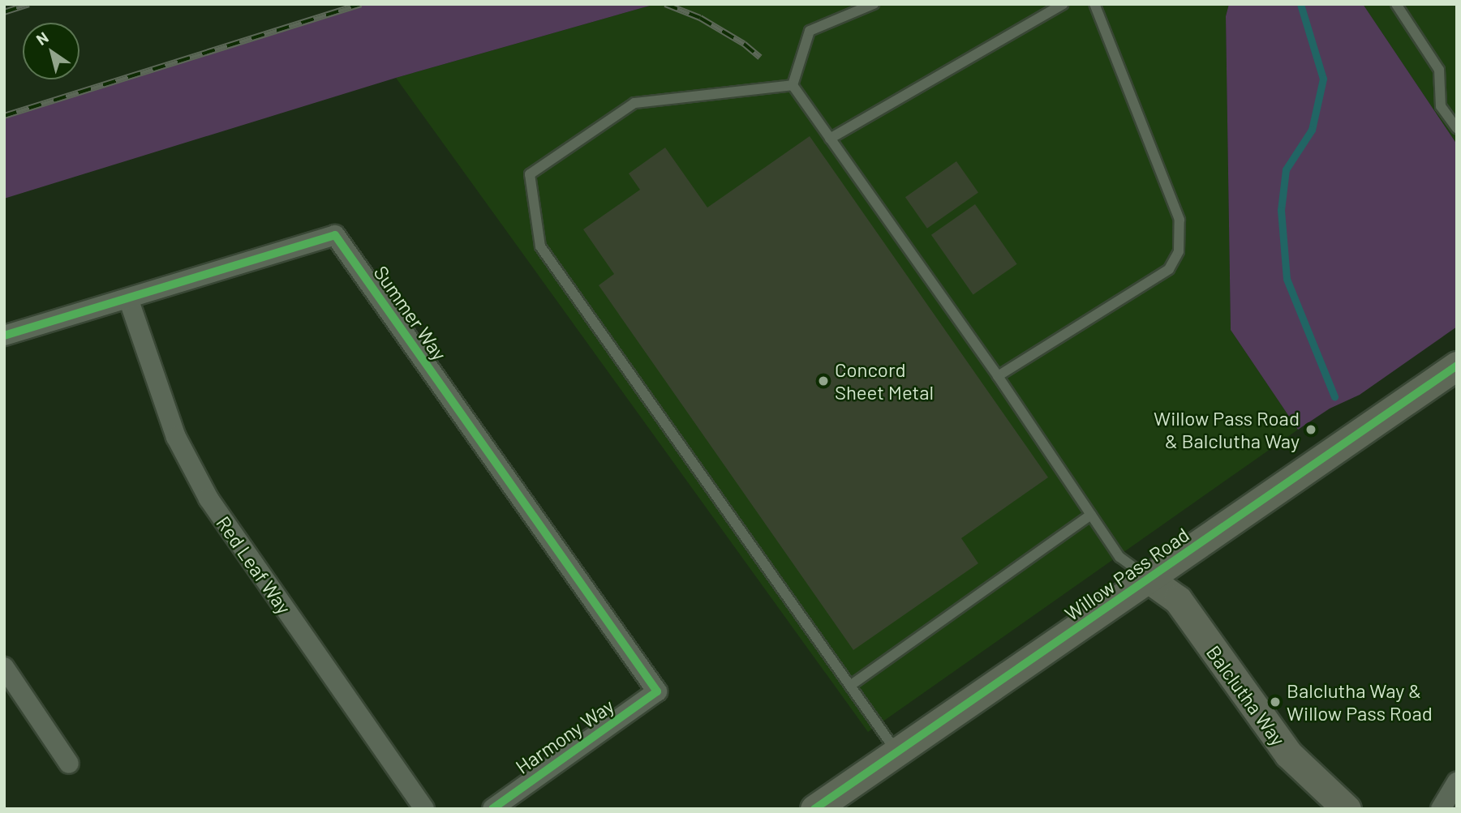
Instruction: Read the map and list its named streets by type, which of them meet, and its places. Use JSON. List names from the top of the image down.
{
  "streets": {
    "main road": ["Willow Pass Road", "Balclutha Way"],
    "street": ["Summer Way", "Red Leaf Way", "Harmony Way"]
  },
  "crossings": [
    ["Summer Way", "Red Leaf Way"],
    ["Summer Way", "Harmony Way"],
    ["Willow Pass Road", "Balclutha Way"]
  ],
  "places": ["Concord Sheet Metal", "Willow Pass Road & Balclutha Way", "Balclutha Way & Willow Pass Road"],
  "north": "top left"
}
